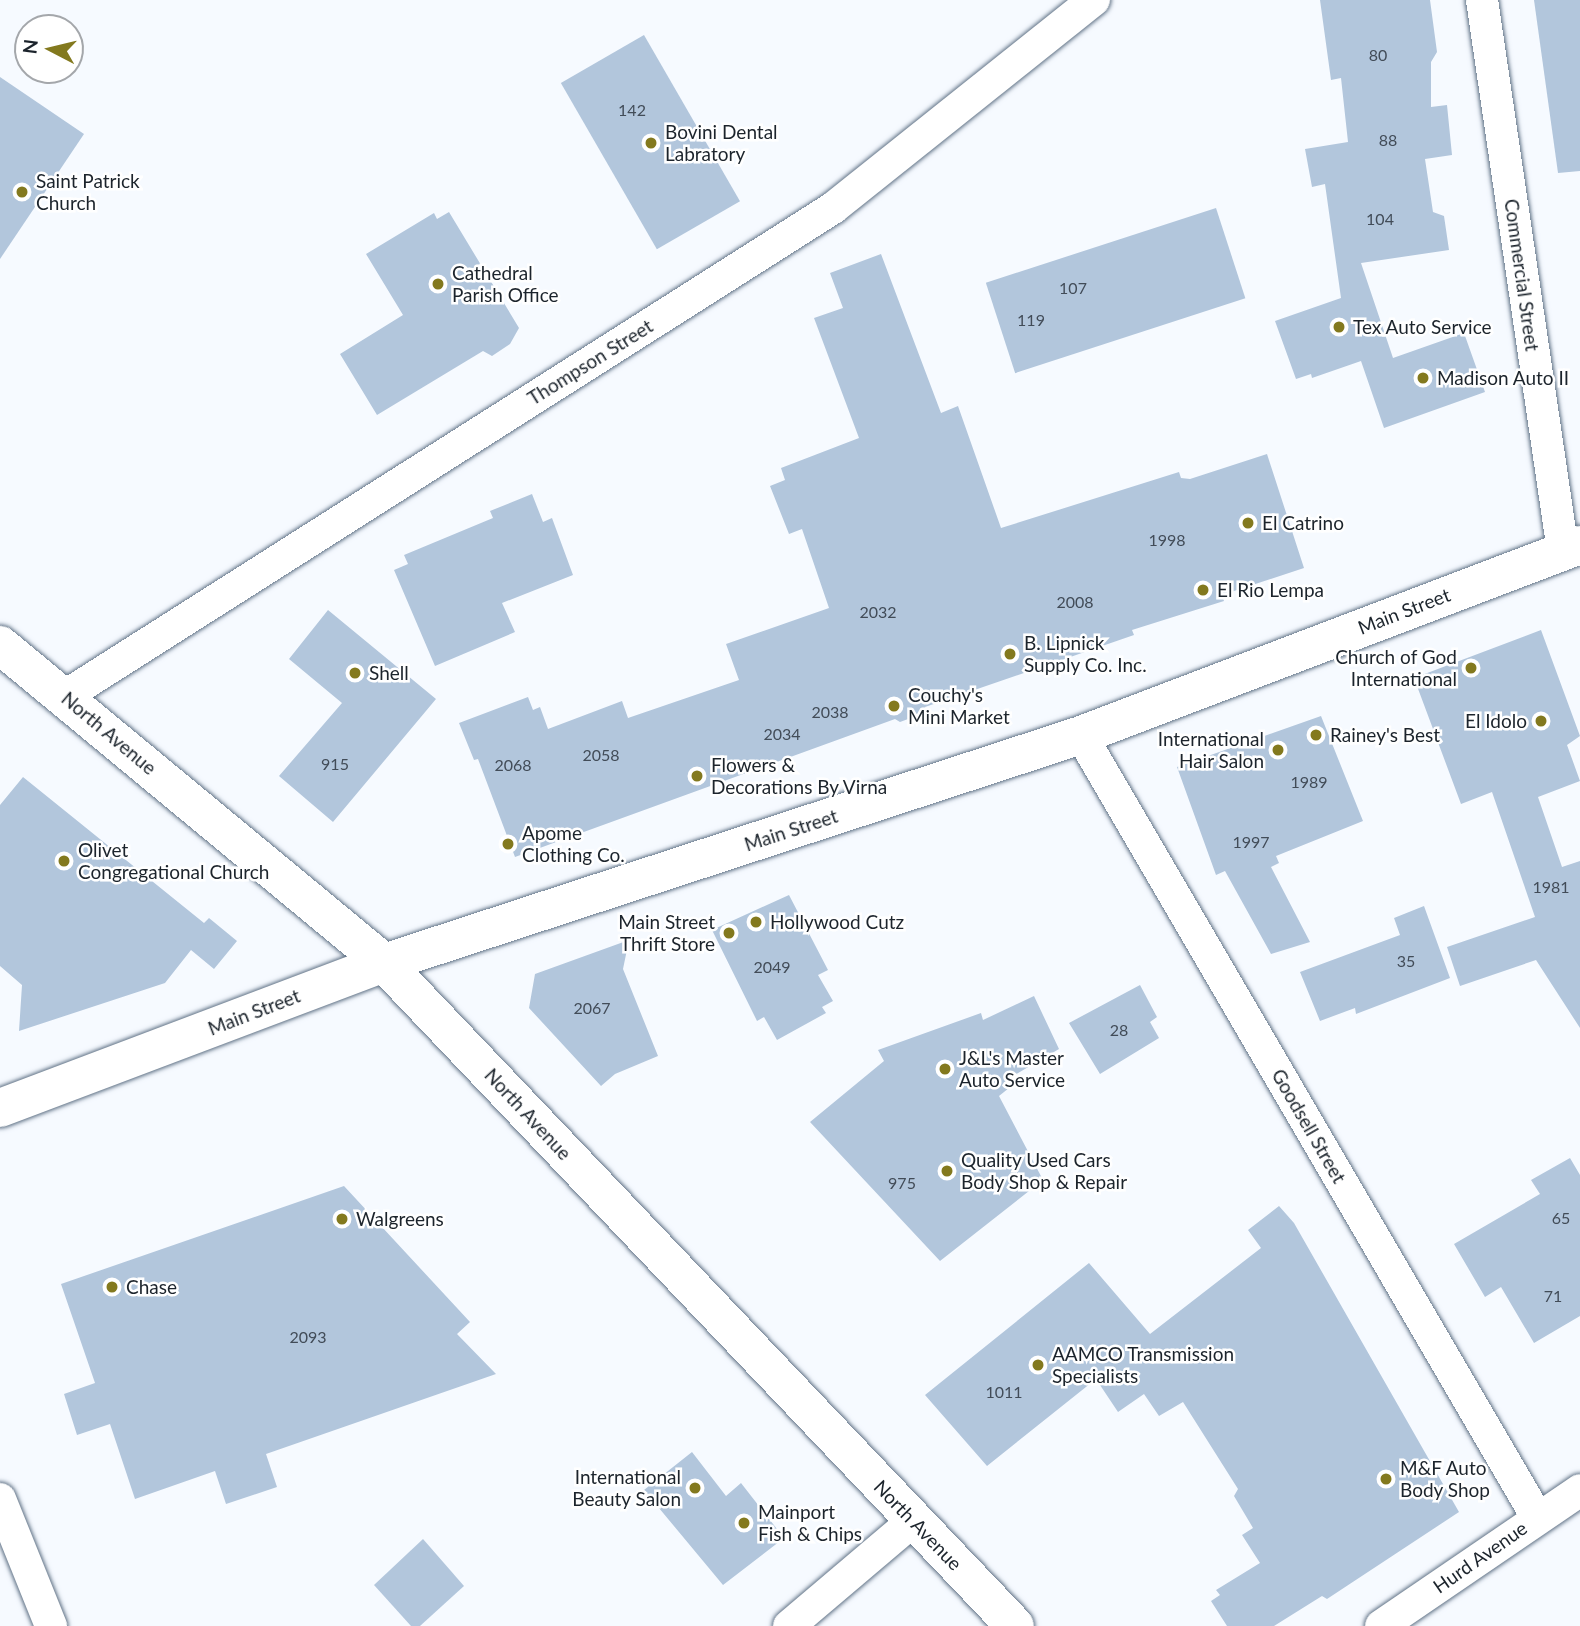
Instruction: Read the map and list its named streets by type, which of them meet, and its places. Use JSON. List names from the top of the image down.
{
  "streets": {
    "main road": ["Main Street", "North Avenue"],
    "street": [
      "Commercial Street",
      "Thompson Street",
      "Goodsell Street",
      "Hurd Avenue"
    ]
  },
  "crossings": [
    ["Commercial Street", "Main Street"],
    ["Thompson Street", "North Avenue"],
    ["Main Street", "North Avenue"],
    ["Main Street", "Goodsell Street"],
    ["Goodsell Street", "Hurd Avenue"]
  ],
  "places": [
    "Bovini Dental Labratory",
    "Saint Patrick Church",
    "Cathedral Parish Office",
    "Tex Auto Service",
    "Madison Auto II",
    "El Catrino",
    "El Rio Lempa",
    "B. Lipnick Supply Co. Inc.",
    "Church of God International",
    "Shell",
    "Couchy's Mini Market",
    "El Idolo",
    "Rainey's Best",
    "International Hair Salon",
    "Flowers & Decorations By Virna",
    "Apome Clothing Co.",
    "Olivet Congregational Church",
    "Hollywood Cutz",
    "Main Street Thrift Store",
    "J&L's Master Auto Service",
    "Quality Used Cars Body Shop & Repair",
    "Walgreens",
    "Chase",
    "AAMCO Transmission Specialists",
    "M&F Auto Body Shop",
    "International Beauty Salon",
    "Mainport Fish & Chips"
  ],
  "house_numbers": [
    "80",
    "142",
    "88",
    "104",
    "107",
    "119",
    "1998",
    "2008",
    "2032",
    "2038",
    "2034",
    "2058",
    "915",
    "2068",
    "1989",
    "1997",
    "1981",
    "35",
    "2049",
    "2067",
    "28",
    "975",
    "65",
    "71",
    "2093",
    "1011"
  ],
  "north": "left"
}
